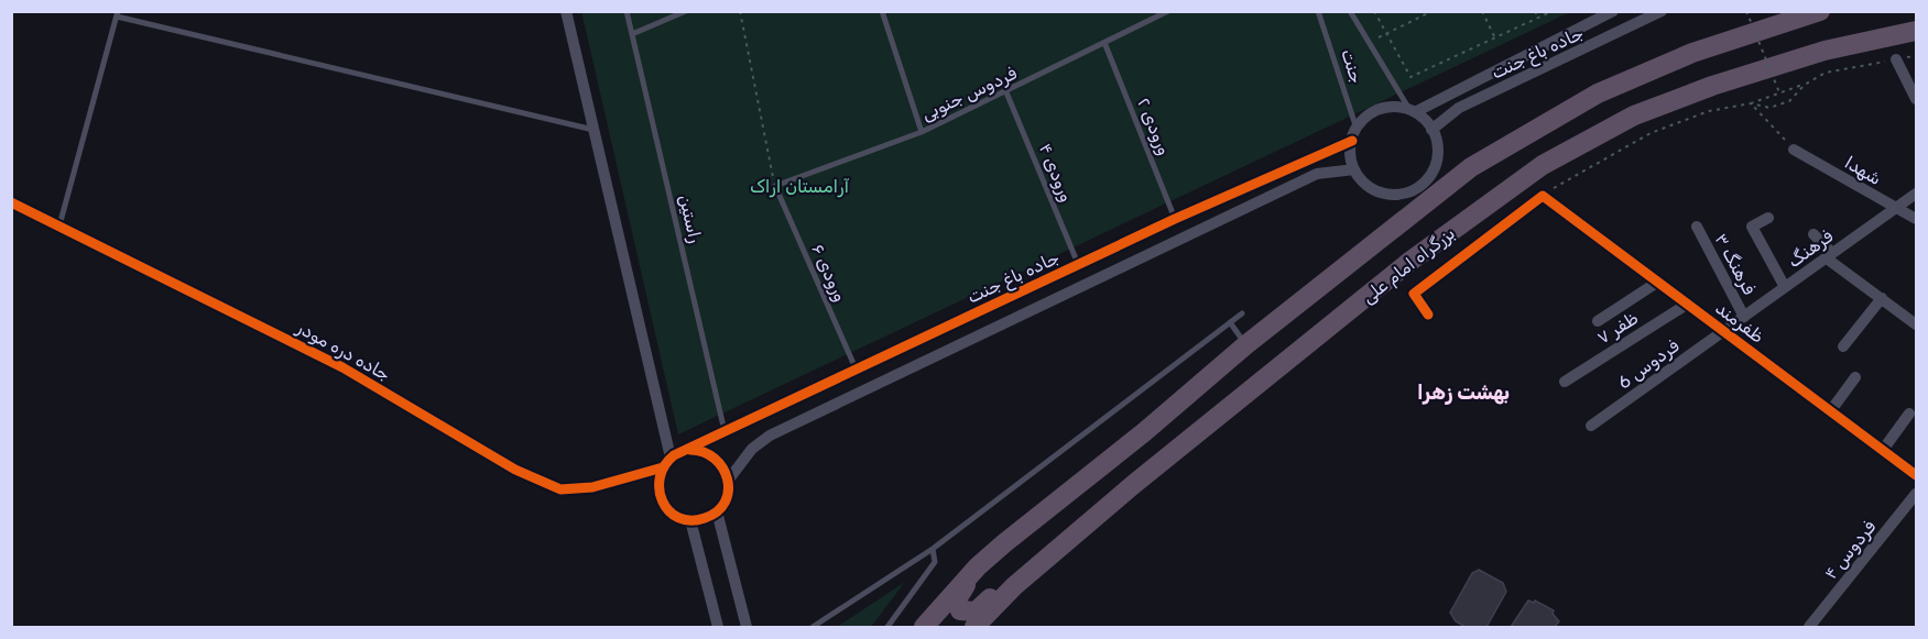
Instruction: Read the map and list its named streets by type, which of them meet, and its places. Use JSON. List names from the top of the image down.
{
  "streets": {
    "highway": ["بزرگراه امام علی"],
    "street": [
      "جاده باغ جنت",
      "شهدا",
      "فرهنگ",
      "فرهنگ ۳",
      "ظفرمند",
      "ظفر ۷",
      "جاده دره مودر",
      "فردوس 6",
      "فردوس ۴"
    ],
    "lane": [
      "جنت",
      "فردوس جنوبی",
      "ورودی ۲",
      "ورودی ۴",
      "راستین",
      "ورودی ۶"
    ]
  },
  "crossings": [
    ["جاده باغ جنت", "جنت"],
    ["جاده باغ جنت", "ورودی ۲"],
    ["جاده باغ جنت", "ورودی ۴"],
    ["جاده باغ جنت", "راستین"],
    ["جاده باغ جنت", "ورودی ۶"],
    ["جاده باغ جنت", "جاده دره مودر"],
    ["فردوس جنوبی", "ورودی ۲"],
    ["فردوس جنوبی", "ورودی ۴"],
    ["فردوس جنوبی", "ورودی ۶"],
    ["شهدا", "فرهنگ"],
    ["فرهنگ", "فرهنگ ۳"],
    ["فرهنگ", "ظفرمند"],
    ["فرهنگ", "فردوس 6"],
    ["ظفرمند", "ظفر ۷"],
    ["ظفرمند", "فردوس 6"]
  ],
  "districts": ["بهشت زهرا"],
  "parks": ["آرامستان اراک"]
}
